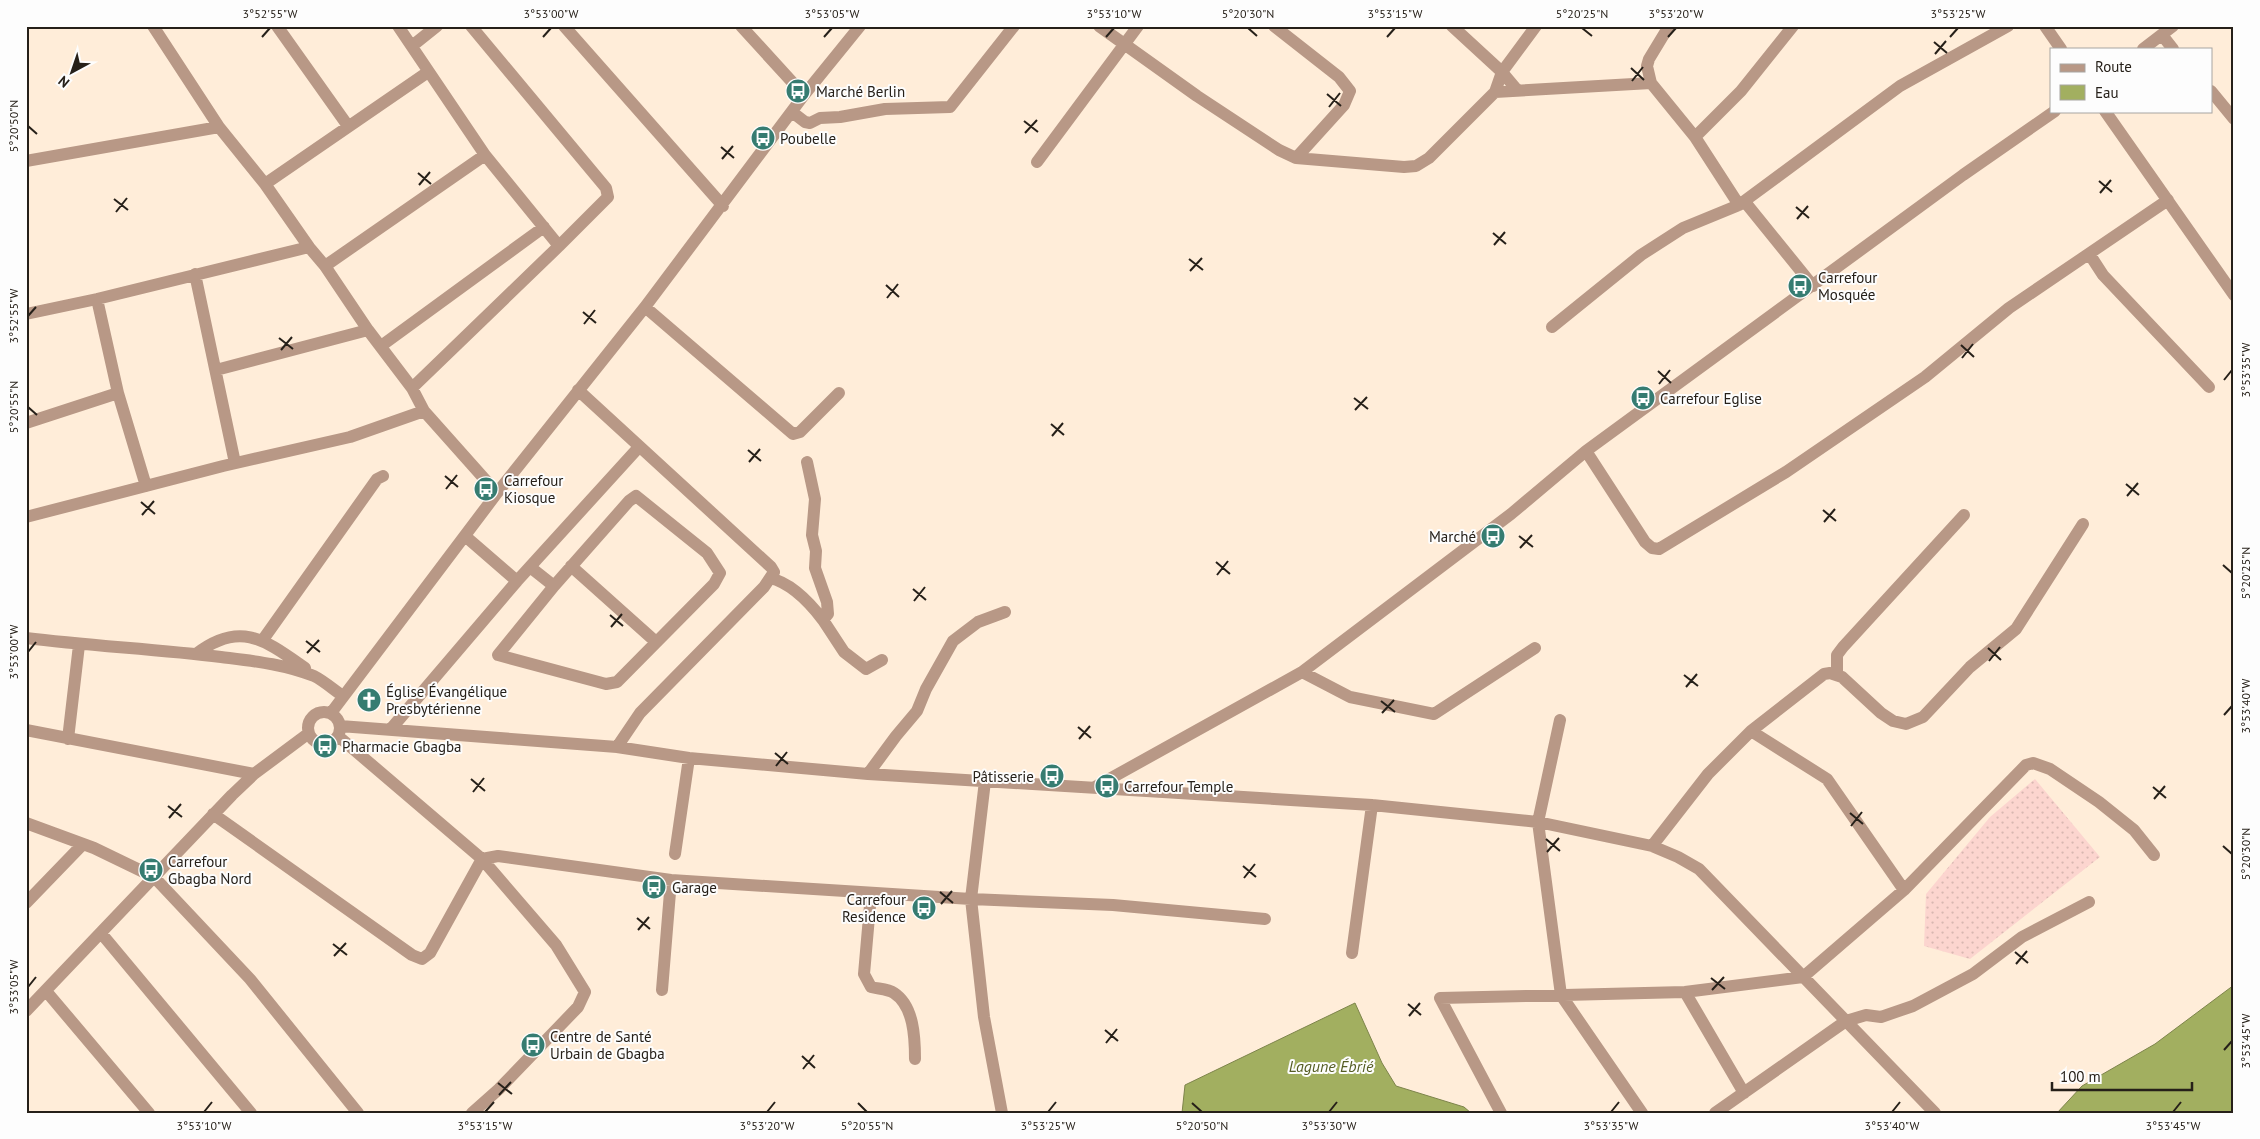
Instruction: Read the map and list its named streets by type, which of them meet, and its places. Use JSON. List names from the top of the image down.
{
  "water": ["Lagune Ébrié"],
  "places": {
    "bus stop": [
      "Marché Berlin",
      "Poubelle",
      "Carrefour Mosquée",
      "Carrefour Eglise",
      "Carrefour Kiosque",
      "Marché",
      "Pharmacie Gbagba",
      "Pâtisserie",
      "Carrefour Temple",
      "Carrefour Gbagba Nord",
      "Garage",
      "Carrefour Residence",
      "Centre de Santé Urbain de Gbagba"
    ],
    "church": ["Église Évangélique Presbytérienne"]
  },
  "legend": ["Route", "Eau"],
  "scale_bar": "100 m",
  "north": "bottom left",
  "coordinates": [
    "3°52'55\"W",
    "3°53'00\"W",
    "3°53'05\"W",
    "3°53'10\"W",
    "5°20'30\"N",
    "3°53'15\"W",
    "5°20'25\"N",
    "3°53'20\"W",
    "3°53'25\"W",
    "5°20'50\"N",
    "3°53'35\"W",
    "5°20'55\"N",
    "3°53'40\"W",
    "3°53'45\"W",
    "3°53'30\"W"
  ]
}
